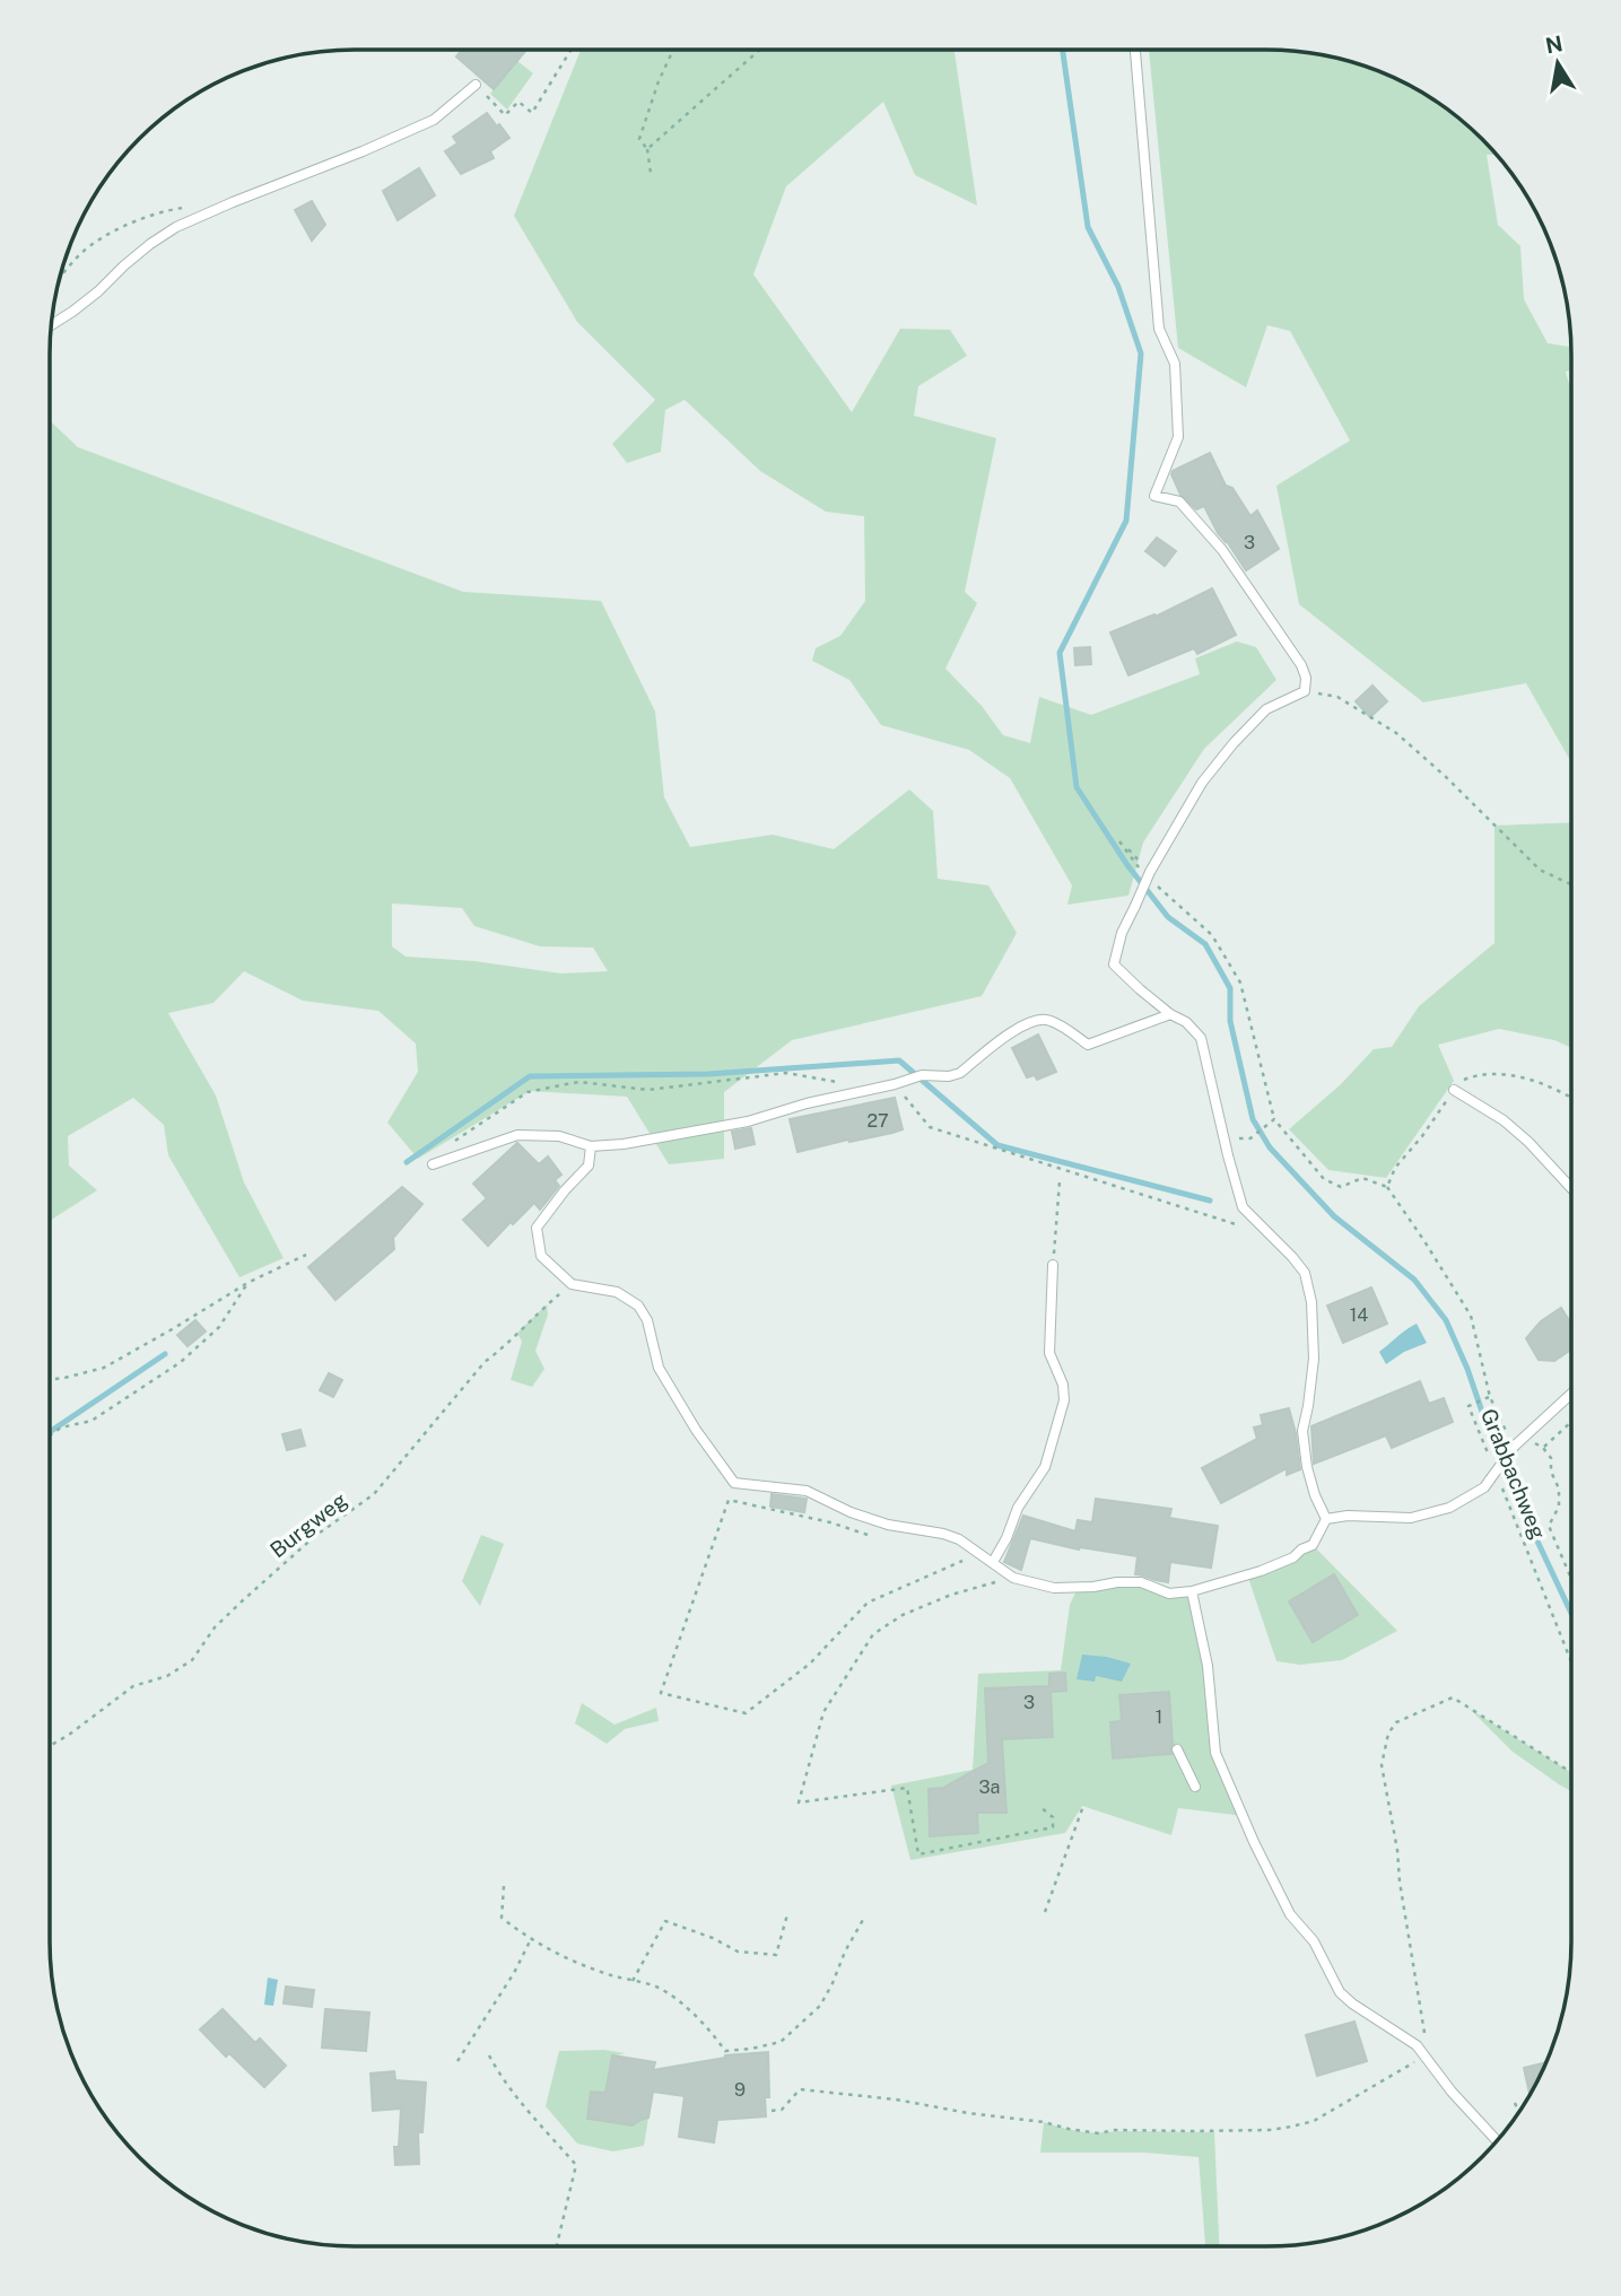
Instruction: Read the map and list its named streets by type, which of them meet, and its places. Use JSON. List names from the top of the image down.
{
  "streets": {
    "path": ["Grabbachweg", "Burgweg"]
  },
  "house_numbers": [
    "3",
    "27",
    "14",
    "3",
    "1",
    "3a",
    "9"
  ],
  "north": "top"
}
